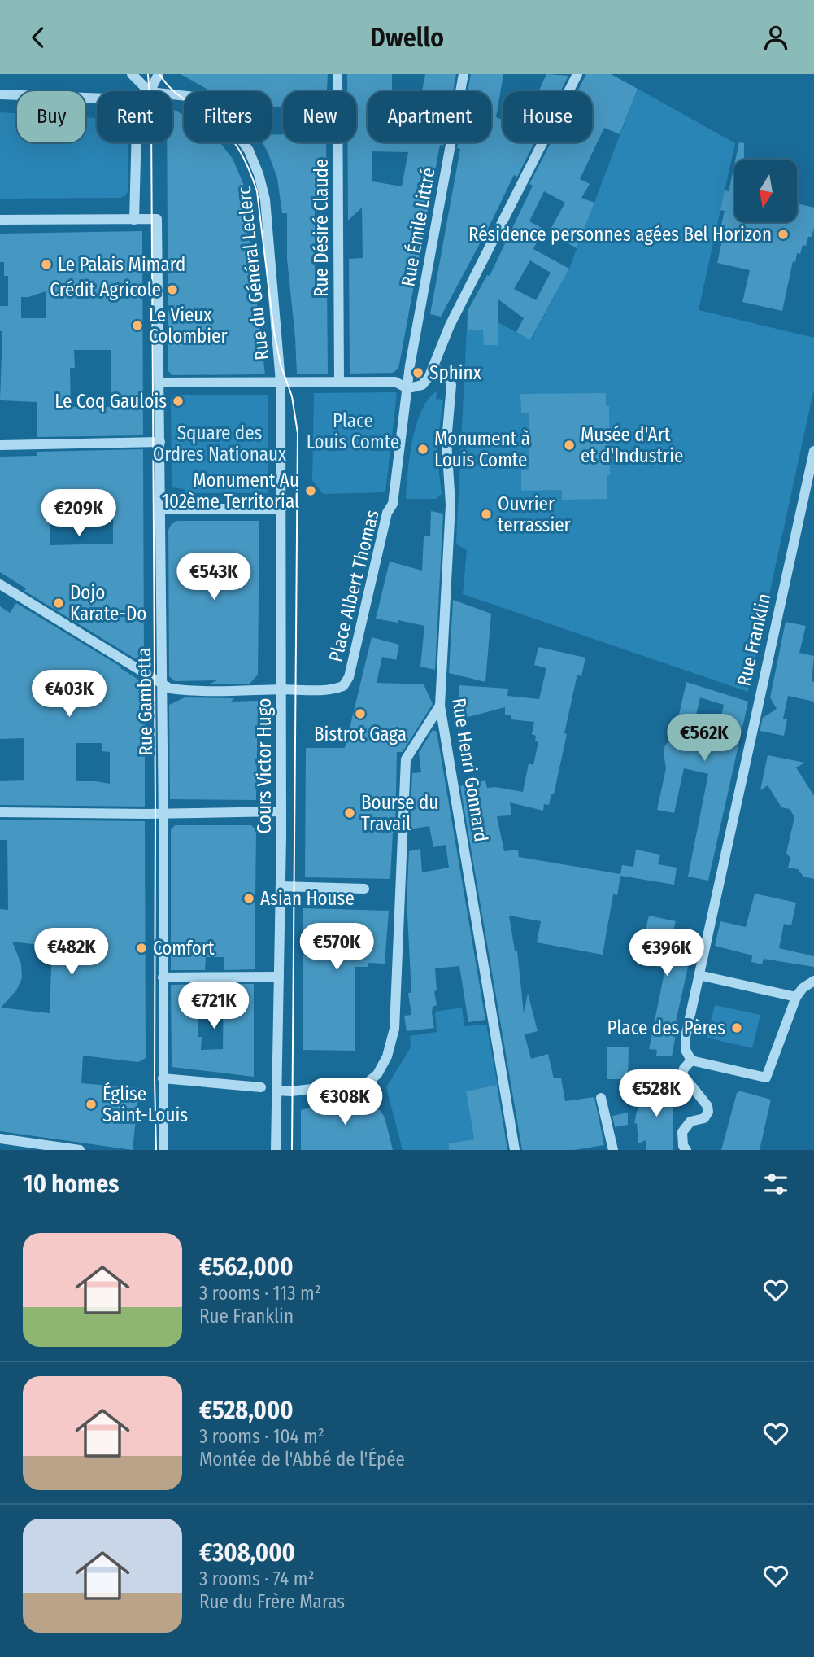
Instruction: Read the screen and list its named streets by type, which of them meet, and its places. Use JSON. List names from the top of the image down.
{
  "streets": {
    "street": [
      "Rue Émile Littré",
      "Rue Désiré Claude",
      "Rue du Général Leclerc",
      "Place Albert Thomas",
      "Rue Franklin",
      "Rue Gambetta",
      "Cours Victor Hugo",
      "Rue Henri Gonnard"
    ]
  },
  "crossings": [
    ["Rue Émile Littré", "Place Albert Thomas"],
    ["Rue du Général Leclerc", "Cours Victor Hugo"],
    ["Place Albert Thomas", "Cours Victor Hugo"]
  ],
  "parks": ["Place Louis Comte", "Square des Ordres Nationaux"],
  "places": [
    "Résidence personnes agées Bel Horizon",
    "Le Palais Mimard",
    "Crédit Agricole",
    "Le Vieux Colombier",
    "Sphinx",
    "Le Coq Gaulois",
    "Musée d'Art et d'Industrie",
    "Monument à Louis Comte",
    "Monument Au 102ème Territorial",
    "Ouvrier terrassier",
    "Dojo Karate-Do",
    "Bistrot Gaga",
    "Bourse du Travail",
    "Asian House",
    "Comfort",
    "Place des Pères",
    "Église Saint-Louis"
  ],
  "north": "bottom",
  "page": {
    "header": "Dwello",
    "chip": [
      "Buy",
      "Rent",
      "Filters",
      "New",
      "Apartment",
      "House"
    ],
    "price": [
      "€209K",
      "€543K",
      "€403K",
      "€562K",
      "€570K",
      "€482K",
      "€396K",
      "€721K",
      "€528K",
      "€308K"
    ],
    "heading": "10 homes",
    "list": [
      {
        "name": "€562,000",
        "note": "3 rooms · 113 m² · Rue Franklin"
      },
      {
        "name": "€528,000",
        "note": "3 rooms · 104 m² · Montée de l'Abbé de l'Épée"
      },
      {
        "name": "€308,000",
        "note": "3 rooms · 74 m² · Rue du Frère Maras"
      }
    ]
  }
}
